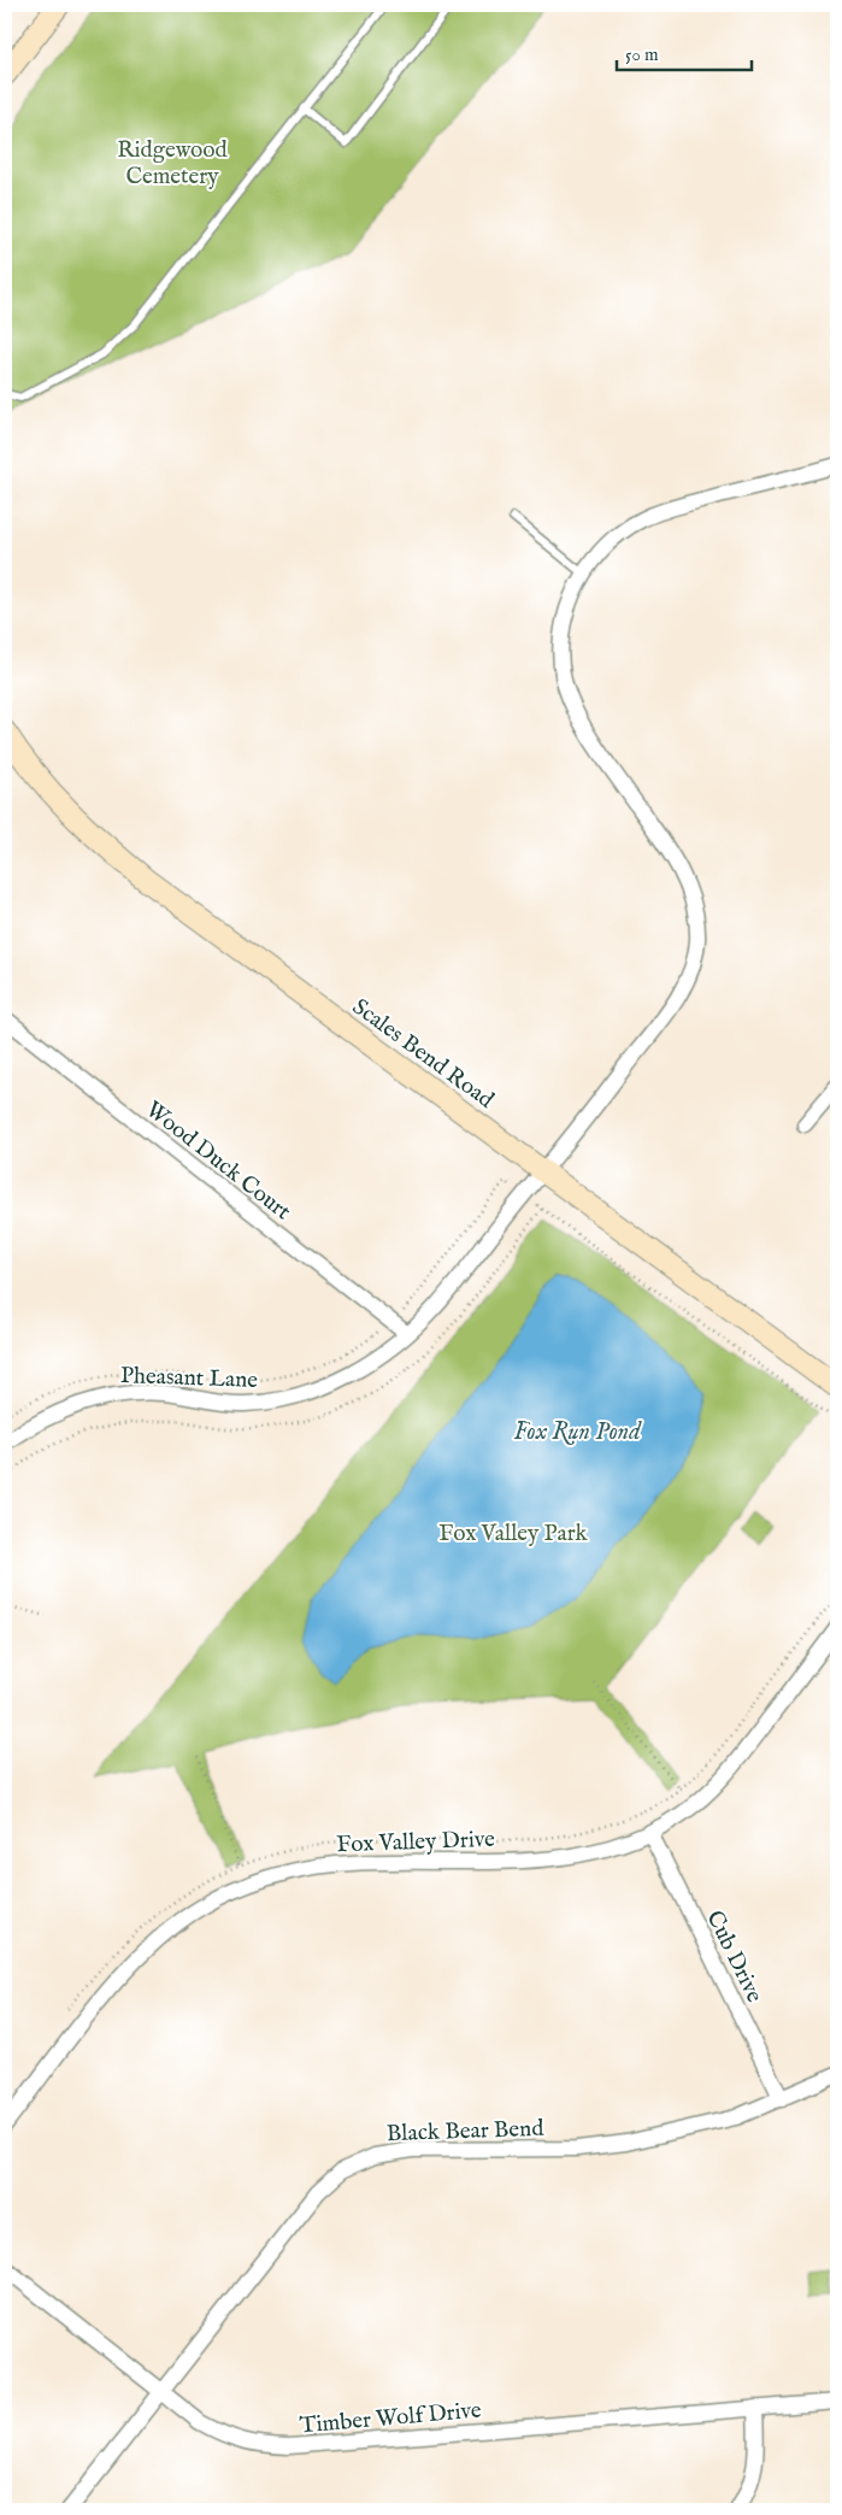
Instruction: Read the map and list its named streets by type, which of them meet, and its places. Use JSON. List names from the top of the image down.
{
  "streets": {
    "street": [
      "Scales Bend Road",
      "Wood Duck Court",
      "Pheasant Lane",
      "Fox Valley Drive",
      "Cub Drive",
      "Black Bear Bend",
      "Timber Wolf Drive"
    ]
  },
  "crossings": [
    ["Scales Bend Road", "Pheasant Lane"],
    ["Wood Duck Court", "Pheasant Lane"],
    ["Fox Valley Drive", "Cub Drive"],
    ["Cub Drive", "Black Bear Bend"],
    ["Black Bear Bend", "Timber Wolf Drive"]
  ],
  "water": ["Fox Run Pond"],
  "parks": ["Ridgewood Cemetery", "Fox Valley Park"],
  "scale_bar": "50 m"
}
